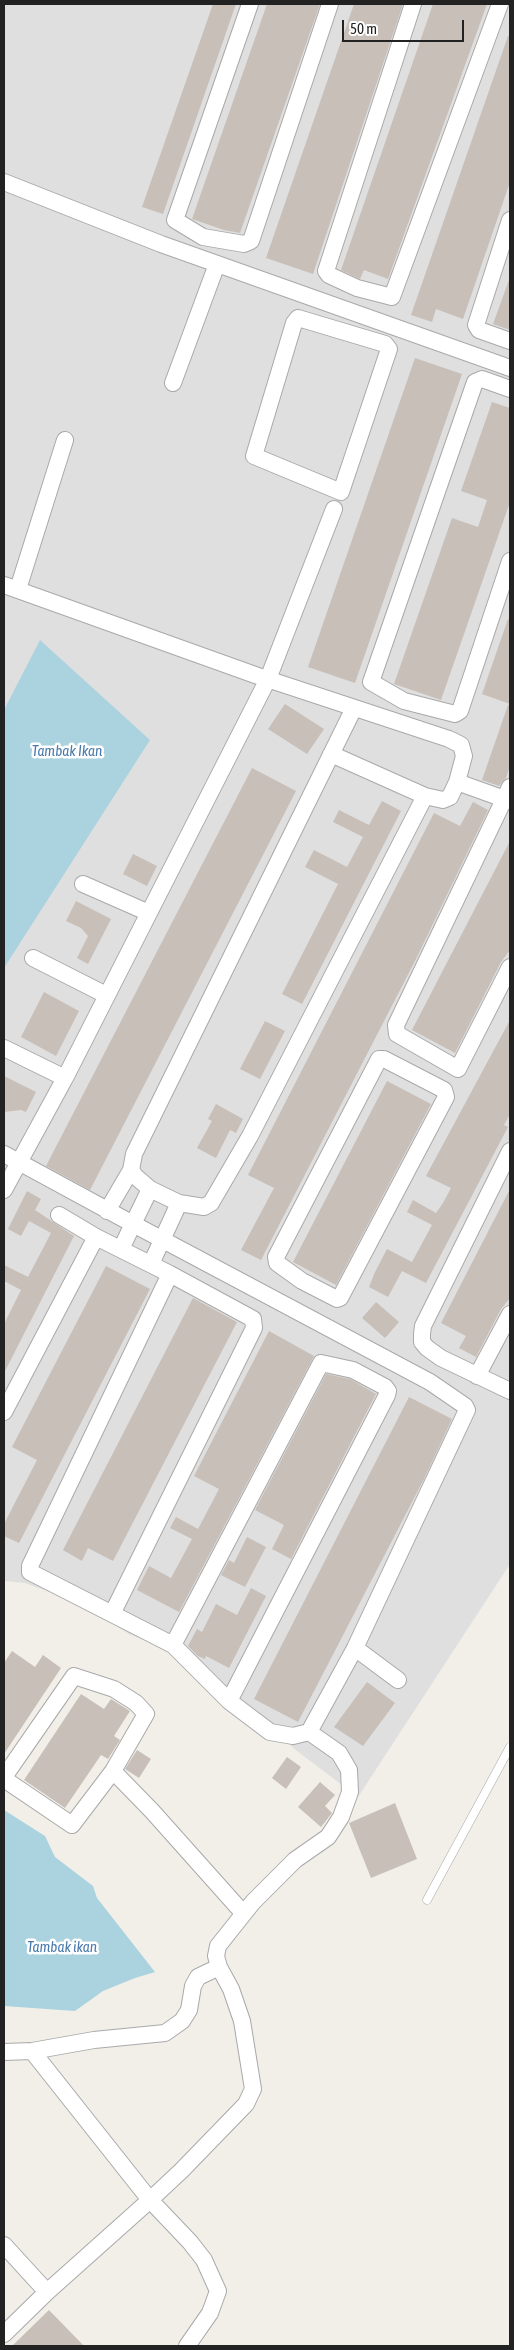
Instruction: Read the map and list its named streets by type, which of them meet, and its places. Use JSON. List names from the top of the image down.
{
  "water": ["Tambak Ikan", "Tambak ikan"],
  "scale_bar": "50 m"
}
